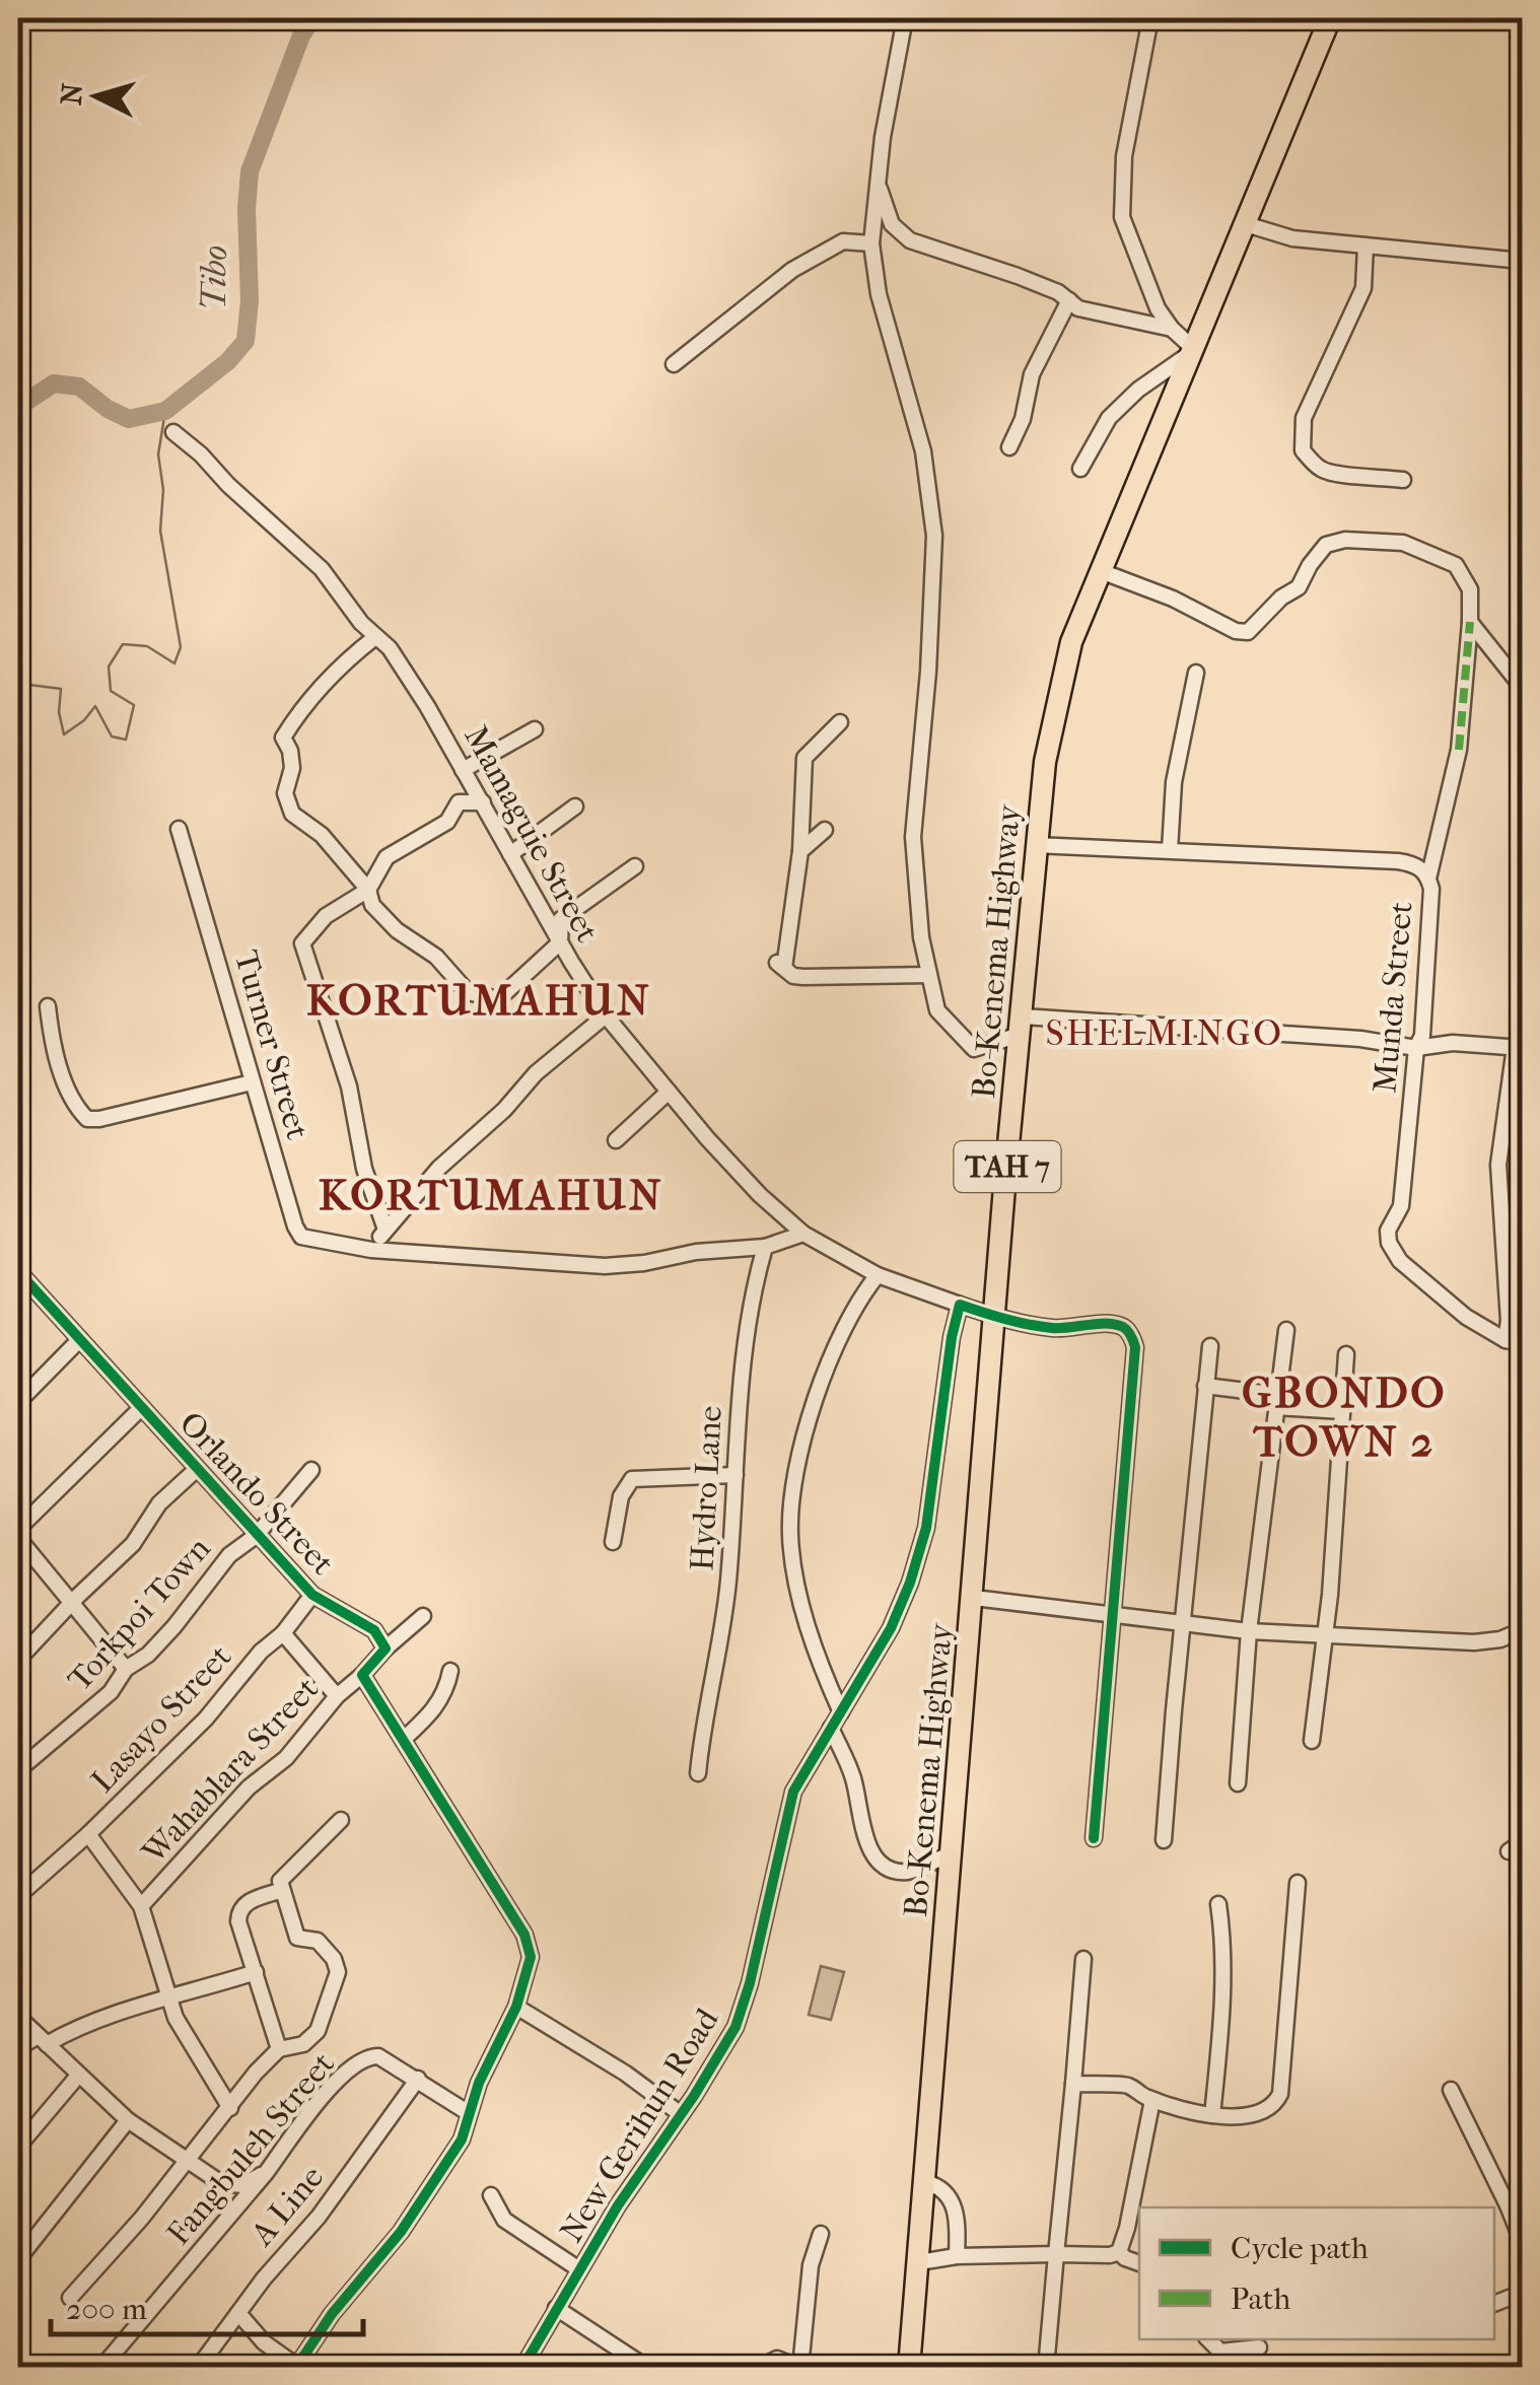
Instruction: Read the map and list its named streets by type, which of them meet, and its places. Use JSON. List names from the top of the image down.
{
  "streets": {
    "highway": ["Bo-Kenema Highway", "TAH 7"],
    "street": [
      "Mamaguie Street",
      "Munda Street",
      "Turner Street",
      "Hydro Lane",
      "Orlando Street",
      "Torkpoi Town",
      "Lasayo Street",
      "Wahablara Street",
      "New Gerihun Road",
      "Fangbuleh Street",
      "A Line"
    ]
  },
  "crossings": [
    ["Mamaguie Street", "New Gerihun Road"],
    ["Bo-Kenema Highway", "Munda Street"],
    ["Turner Street", "Hydro Lane"],
    ["Orlando Street", "Torkpoi Town"],
    ["Orlando Street", "Lasayo Street"],
    ["Fangbuleh Street", "A Line"]
  ],
  "districts": [
    "KORTUMAHUN",
    "SHELMINGO",
    "KORTUMAHUN",
    "GBONDO TOWN 2"
  ],
  "water": ["Tibo"],
  "legend": ["Cycle path", "Path"],
  "scale_bar": "200 m",
  "north": "left"
}
